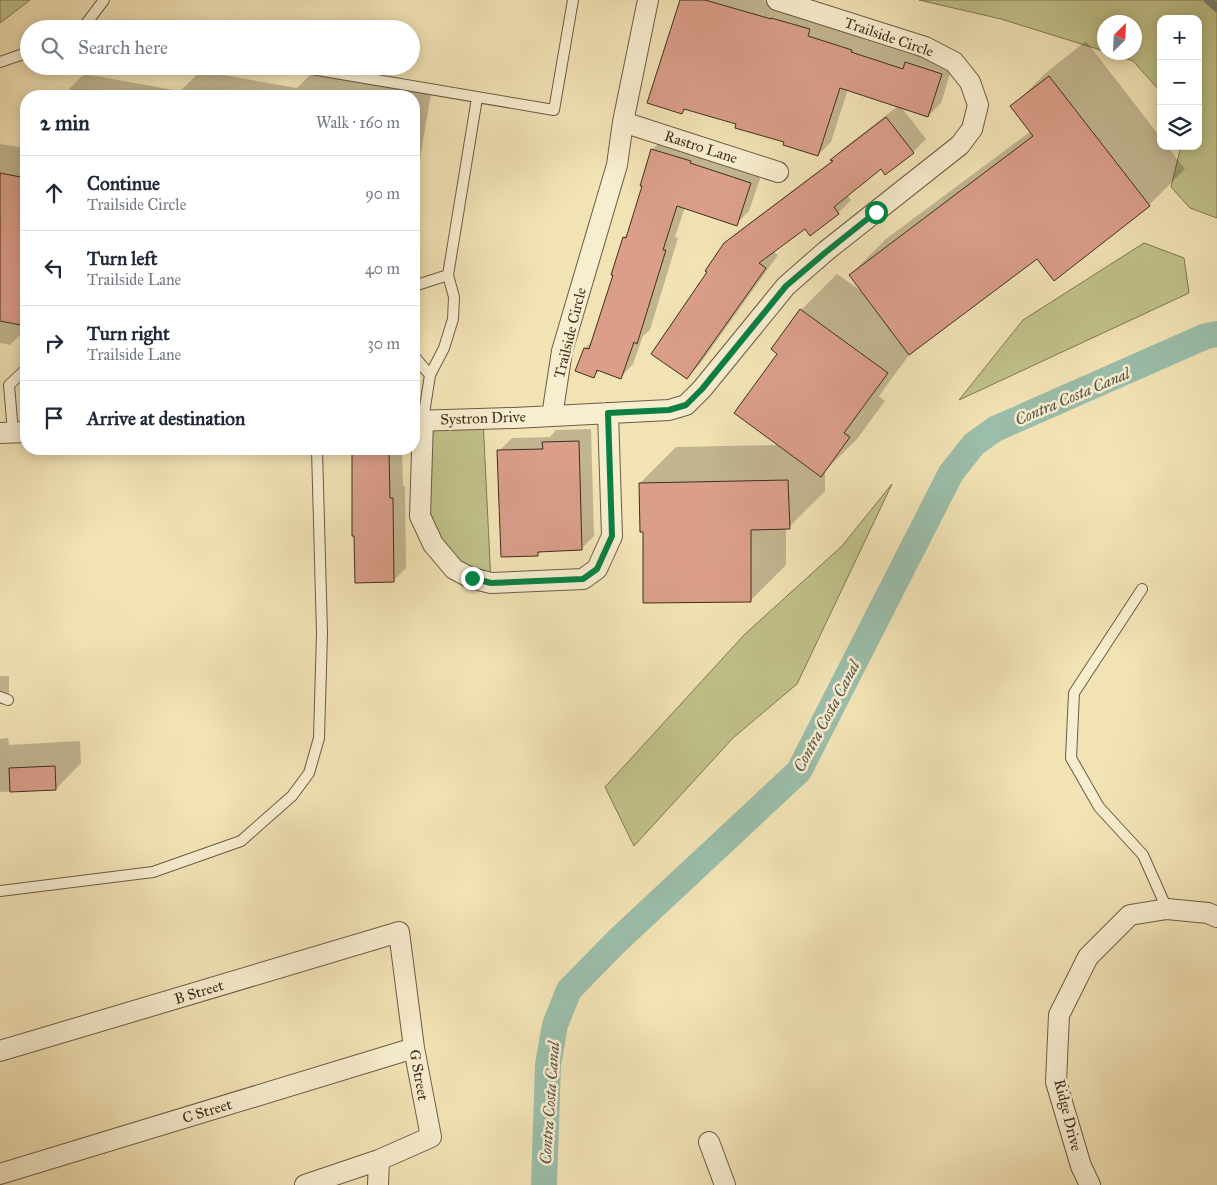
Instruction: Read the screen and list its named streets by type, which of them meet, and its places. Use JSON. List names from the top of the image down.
{
  "streets": {
    "street": [
      "Trailside Circle",
      "Rastro Lane",
      "Systron Drive",
      "B Street",
      "G Street",
      "C Street",
      "Ridge Drive"
    ]
  },
  "crossings": [
    ["Trailside Circle", "Rastro Lane"],
    ["Trailside Circle", "Systron Drive"],
    ["B Street", "G Street"],
    ["G Street", "C Street"]
  ],
  "water": ["Contra Costa Canal"],
  "north": "top right",
  "page": {
    "map_buttons": ["+", "−"],
    "search": "Search here",
    "heading": ["2 min", "Walk · 160 m"],
    "list": [
      ["Continue", "Trailside Circle", "90 m"],
      ["Turn left", "Trailside Lane", "40 m"],
      ["Turn right", "Trailside Lane", "30 m"],
      "Arrive at destination"
    ]
  }
}
